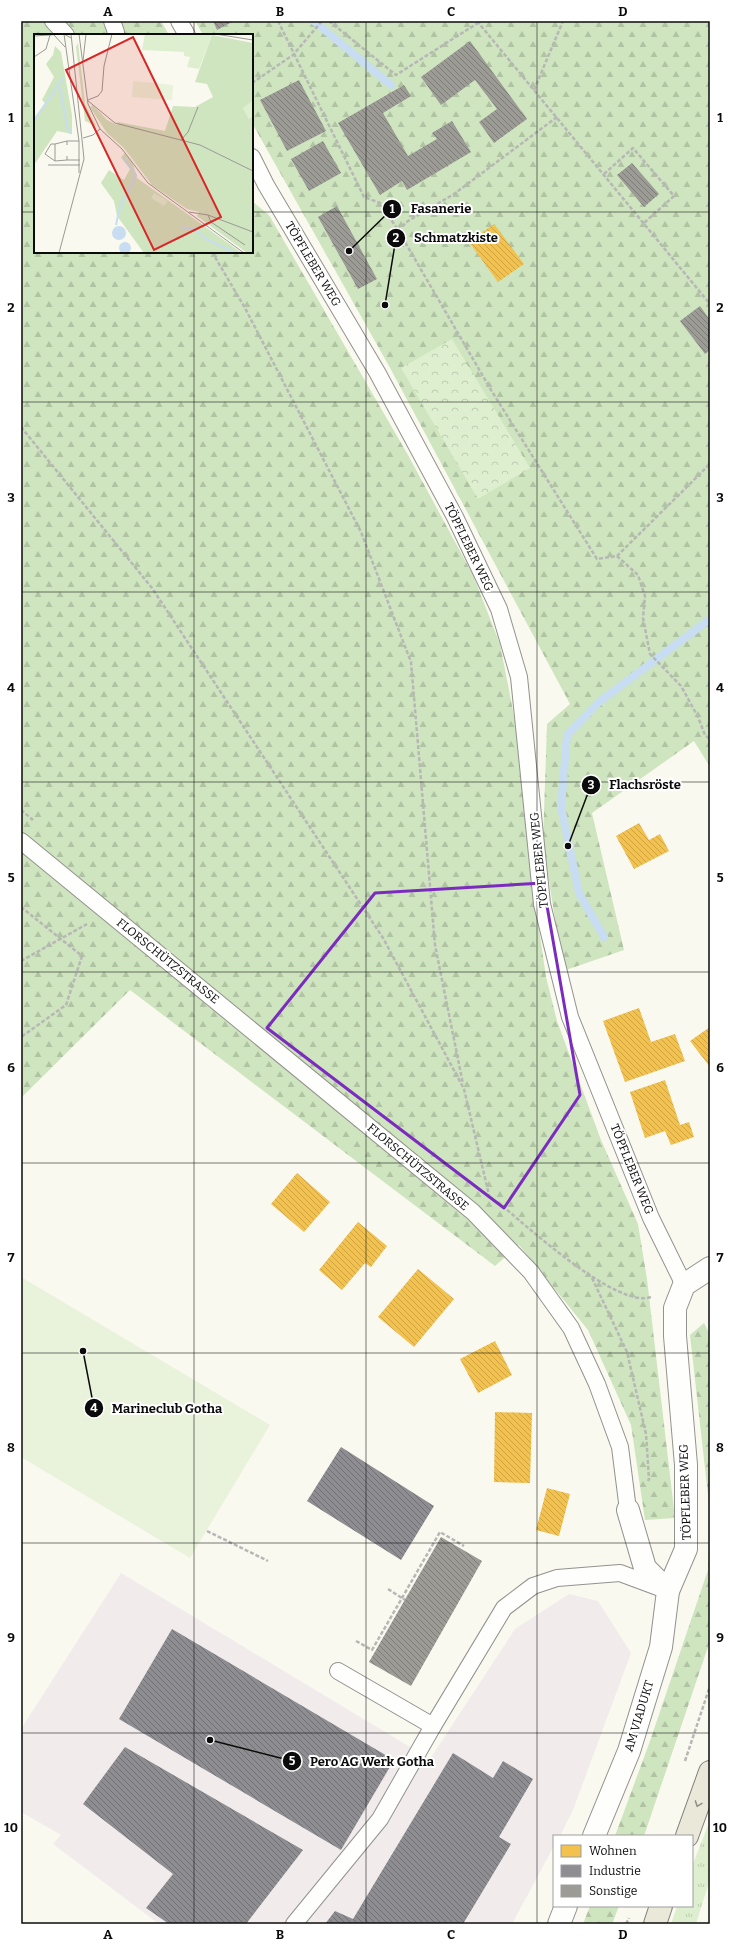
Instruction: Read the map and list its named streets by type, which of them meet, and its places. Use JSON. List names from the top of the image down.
{
  "streets": {
    "street": ["TÖPFLEBER WEG", "FLORSCHÜTZSTRASSE", "AM VIADUKT"]
  },
  "crossings": [
    ["TÖPFLEBER WEG", "FLORSCHÜTZSTRASSE"],
    ["TÖPFLEBER WEG", "AM VIADUKT"],
    ["FLORSCHÜTZSTRASSE", "AM VIADUKT"]
  ],
  "places": [
    "Fasanerie",
    "Schmatzkiste",
    "Flachsröste",
    "Marineclub Gotha",
    "Pero AG Werk Gotha"
  ],
  "legend": ["Wohnen", "Industrie", "Sonstige"],
  "grid": {
    "columns": [
      "A",
      "B",
      "C",
      "D"
    ],
    "rows": [
      "1",
      "2",
      "3",
      "4",
      "5",
      "6",
      "7",
      "8",
      "9",
      "10"
    ]
  }
}
